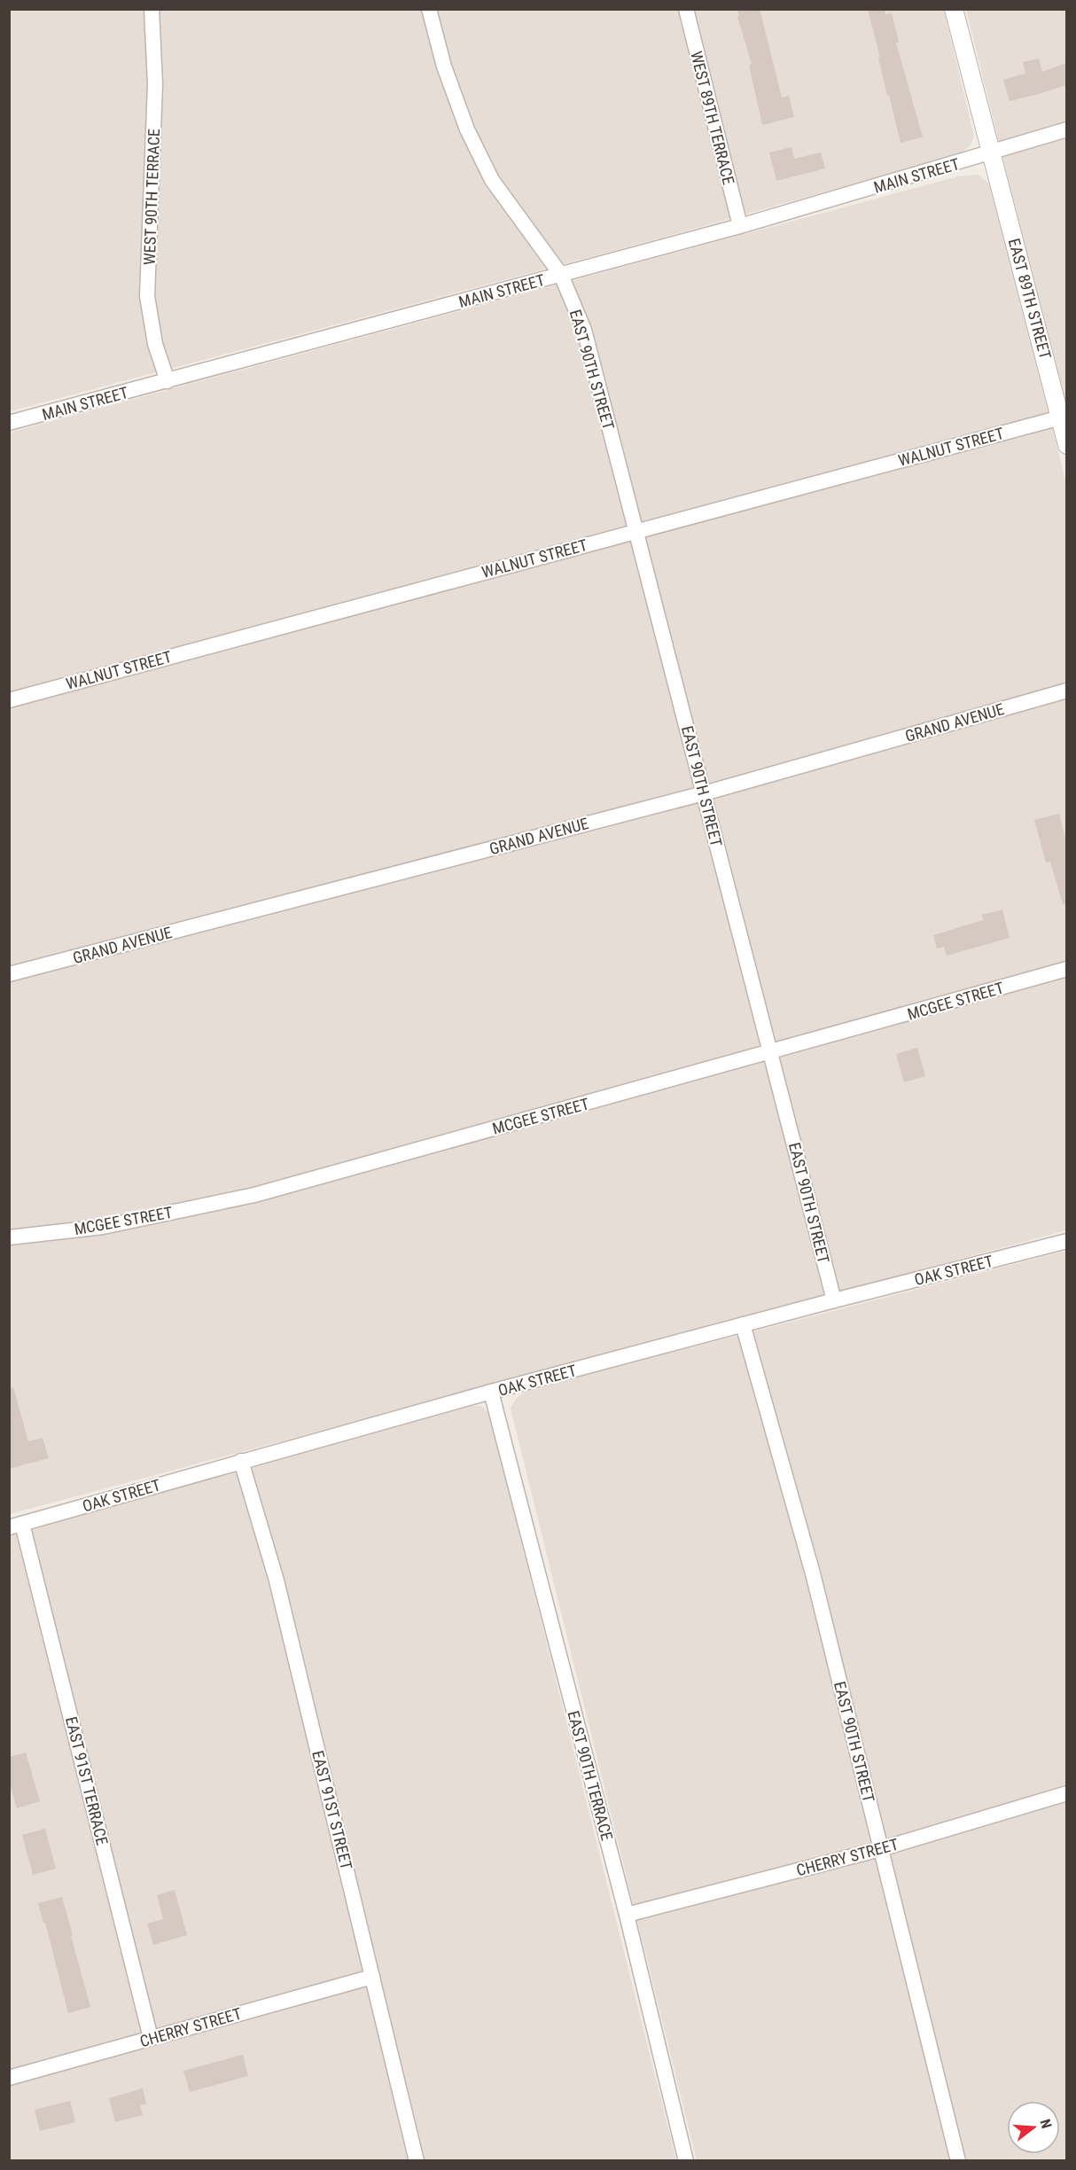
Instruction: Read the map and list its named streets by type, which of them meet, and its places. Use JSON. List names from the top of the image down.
{
  "streets": {
    "street": [
      "WEST 89TH TERRACE",
      "MAIN STREET",
      "WEST 90TH TERRACE",
      "EAST 89TH STREET",
      "EAST 90TH STREET",
      "WALNUT STREET",
      "GRAND AVENUE",
      "MCGEE STREET",
      "OAK STREET",
      "EAST 90TH TERRACE",
      "EAST 91ST TERRACE",
      "EAST 91ST STREET",
      "CHERRY STREET"
    ]
  },
  "crossings": [
    ["WEST 89TH TERRACE", "MAIN STREET"],
    ["MAIN STREET", "WEST 90TH TERRACE"],
    ["MAIN STREET", "EAST 89TH STREET"],
    ["MAIN STREET", "EAST 90TH STREET"],
    ["EAST 89TH STREET", "WALNUT STREET"],
    ["EAST 90TH STREET", "WALNUT STREET"],
    ["EAST 90TH STREET", "GRAND AVENUE"],
    ["EAST 90TH STREET", "MCGEE STREET"],
    ["EAST 90TH STREET", "OAK STREET"],
    ["EAST 90TH STREET", "CHERRY STREET"],
    ["OAK STREET", "EAST 90TH TERRACE"],
    ["OAK STREET", "EAST 91ST TERRACE"],
    ["OAK STREET", "EAST 91ST STREET"],
    ["EAST 90TH TERRACE", "CHERRY STREET"],
    ["EAST 91ST TERRACE", "CHERRY STREET"],
    ["EAST 91ST STREET", "CHERRY STREET"]
  ],
  "north": "right"
}
